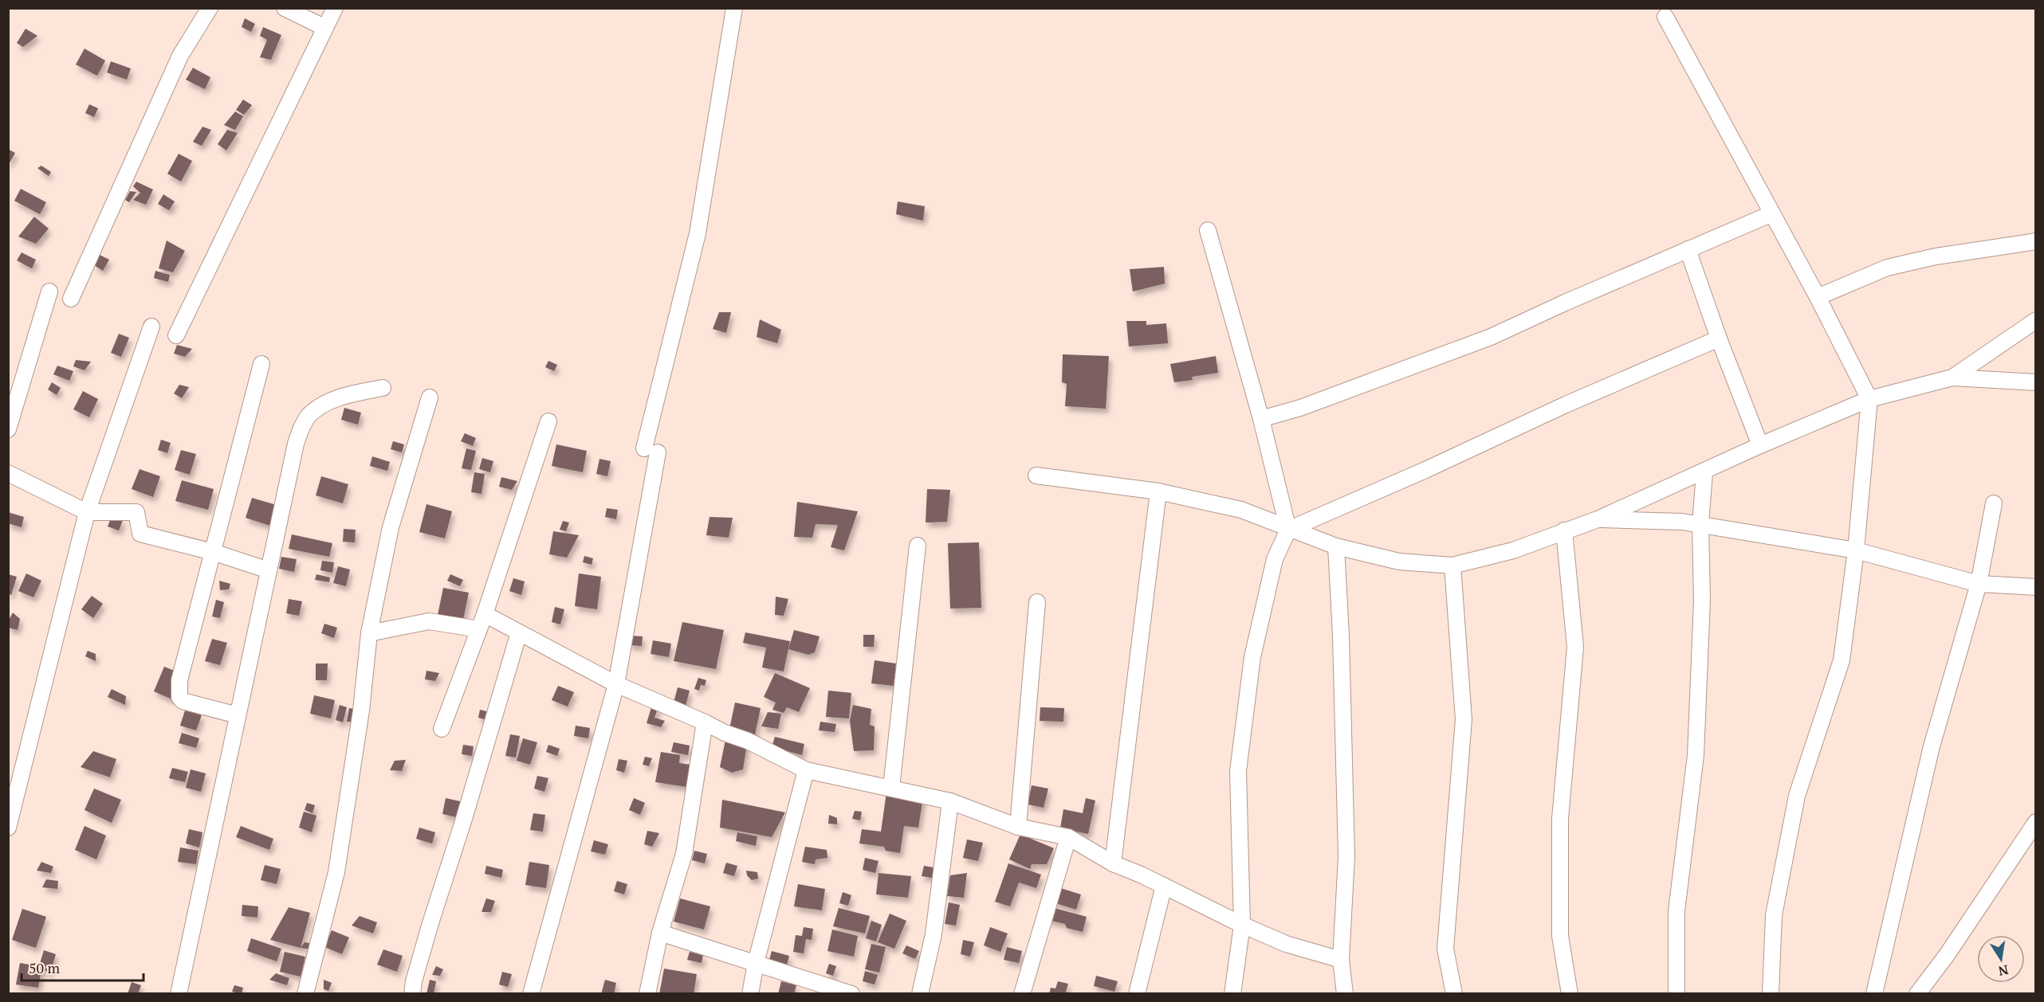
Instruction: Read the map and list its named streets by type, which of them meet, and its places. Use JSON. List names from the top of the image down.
{
  "scale_bar": "50 m",
  "north": "bottom"
}
